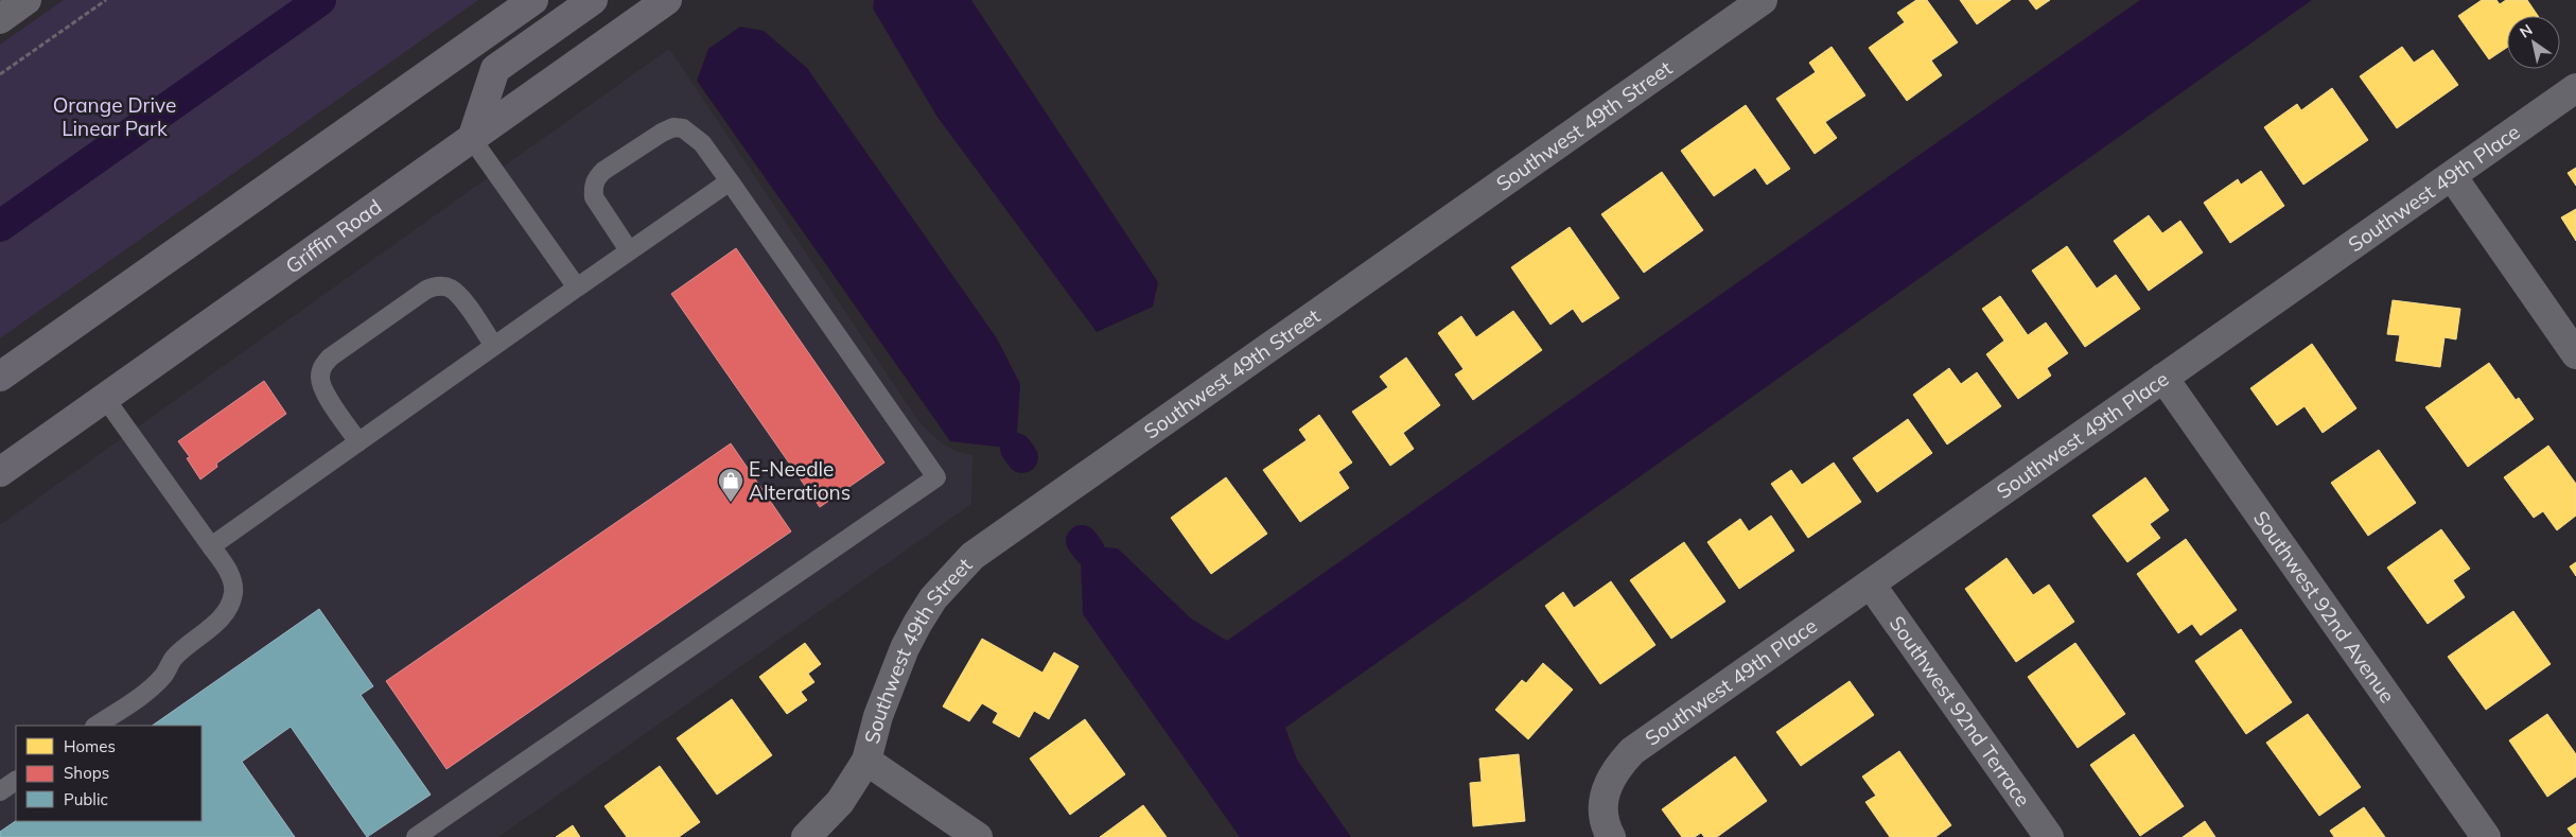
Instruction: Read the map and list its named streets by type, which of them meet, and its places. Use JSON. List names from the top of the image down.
{
  "streets": {
    "main road": ["Griffin Road"],
    "street": [
      "Southwest 49th Street",
      "Southwest 49th Place",
      "Southwest 92nd Avenue",
      "Southwest 92nd Terrace"
    ]
  },
  "crossings": [
    ["Southwest 49th Place", "Southwest 92nd Avenue"],
    ["Southwest 49th Place", "Southwest 92nd Terrace"]
  ],
  "parks": ["Orange Drive Linear Park"],
  "places": {
    "shop": ["E-Needle Alterations"]
  },
  "legend": ["Homes", "Shops", "Public"],
  "north": "top left"
}
